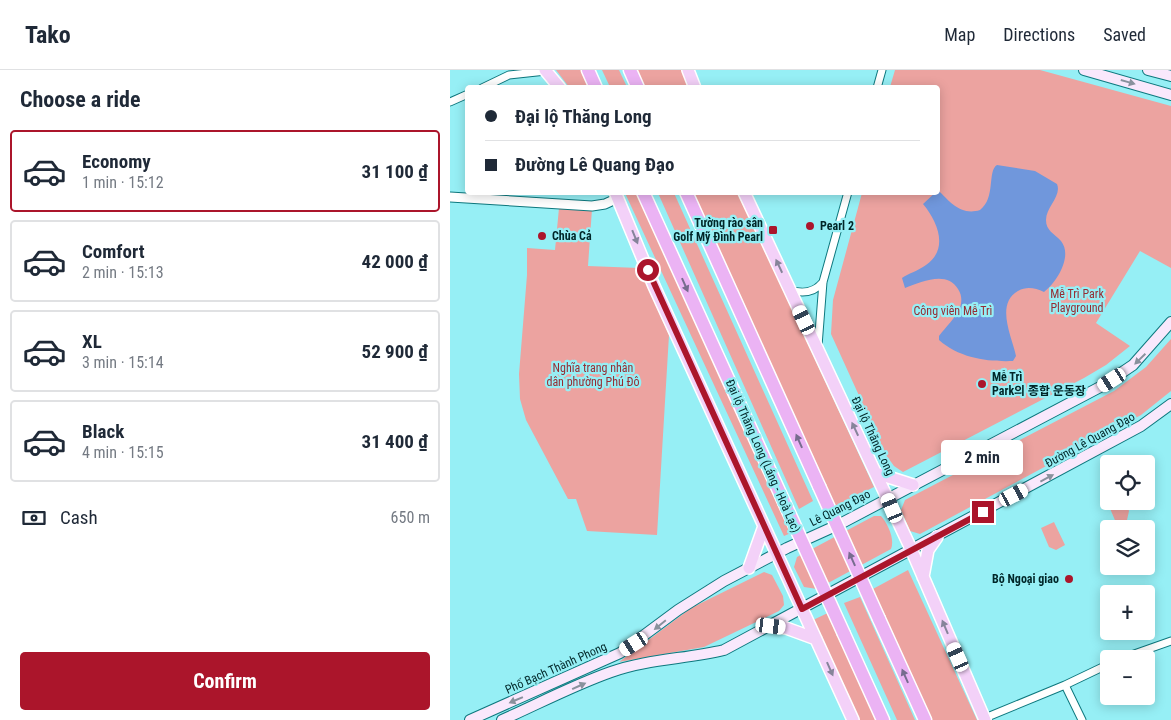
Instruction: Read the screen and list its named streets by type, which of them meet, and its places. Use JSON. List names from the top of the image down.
{
  "streets": {
    "highway": ["Đại lộ Thăng Long (Láng - Hoà Lạc)"],
    "main road": [
      "Đại lộ Thăng Long",
      "Đường Lê Quang Đạo",
      "Lê Quang Đạo",
      "Phố Bạch Thành Phong"
    ]
  },
  "crossings": [
    ["Đại lộ Thăng Long", "Đường Lê Quang Đạo"],
    ["Đại lộ Thăng Long", "Lê Quang Đạo"],
    ["Lê Quang Đạo", "Phố Bạch Thành Phong"]
  ],
  "one_way": ["Đại lộ Thăng Long"],
  "parks": ["Mễ Trì Park Playground", "Công viên Mễ Trì", "Nghĩa trang nhân dân phường Phú Đô"],
  "places": {
    "other": [
      "Pearl 2",
      "Chùa Cả",
      "Mễ Trì Park의 종합 운동장",
      "Bộ Ngoại giao"
    ],
    "transit": ["Tường rào sân Golf Mỹ Đình Pearl"]
  },
  "page": {
    "header": "Tako",
    "nav": ["Map", "Directions", "Saved"],
    "heading": "Choose a ride",
    "banner": ["Đại lộ Thăng Long", "Đường Lê Quang Đạo"],
    "list": [
      {
        "name": "Economy",
        "note": "1 min · 15:12",
        "value": "31 100 ₫"
      },
      {
        "name": "Comfort",
        "note": "2 min · 15:13",
        "value": "42 000 ₫"
      },
      {
        "name": "XL",
        "note": "3 min · 15:14",
        "value": "52 900 ₫"
      },
      {
        "name": "Black",
        "note": "4 min · 15:15",
        "value": "31 400 ₫"
      }
    ],
    "bubble": "2 min",
    "map_buttons": ["+", "−"],
    "pay": ["Cash", "650 m"],
    "buttons": "Confirm"
  }
}
